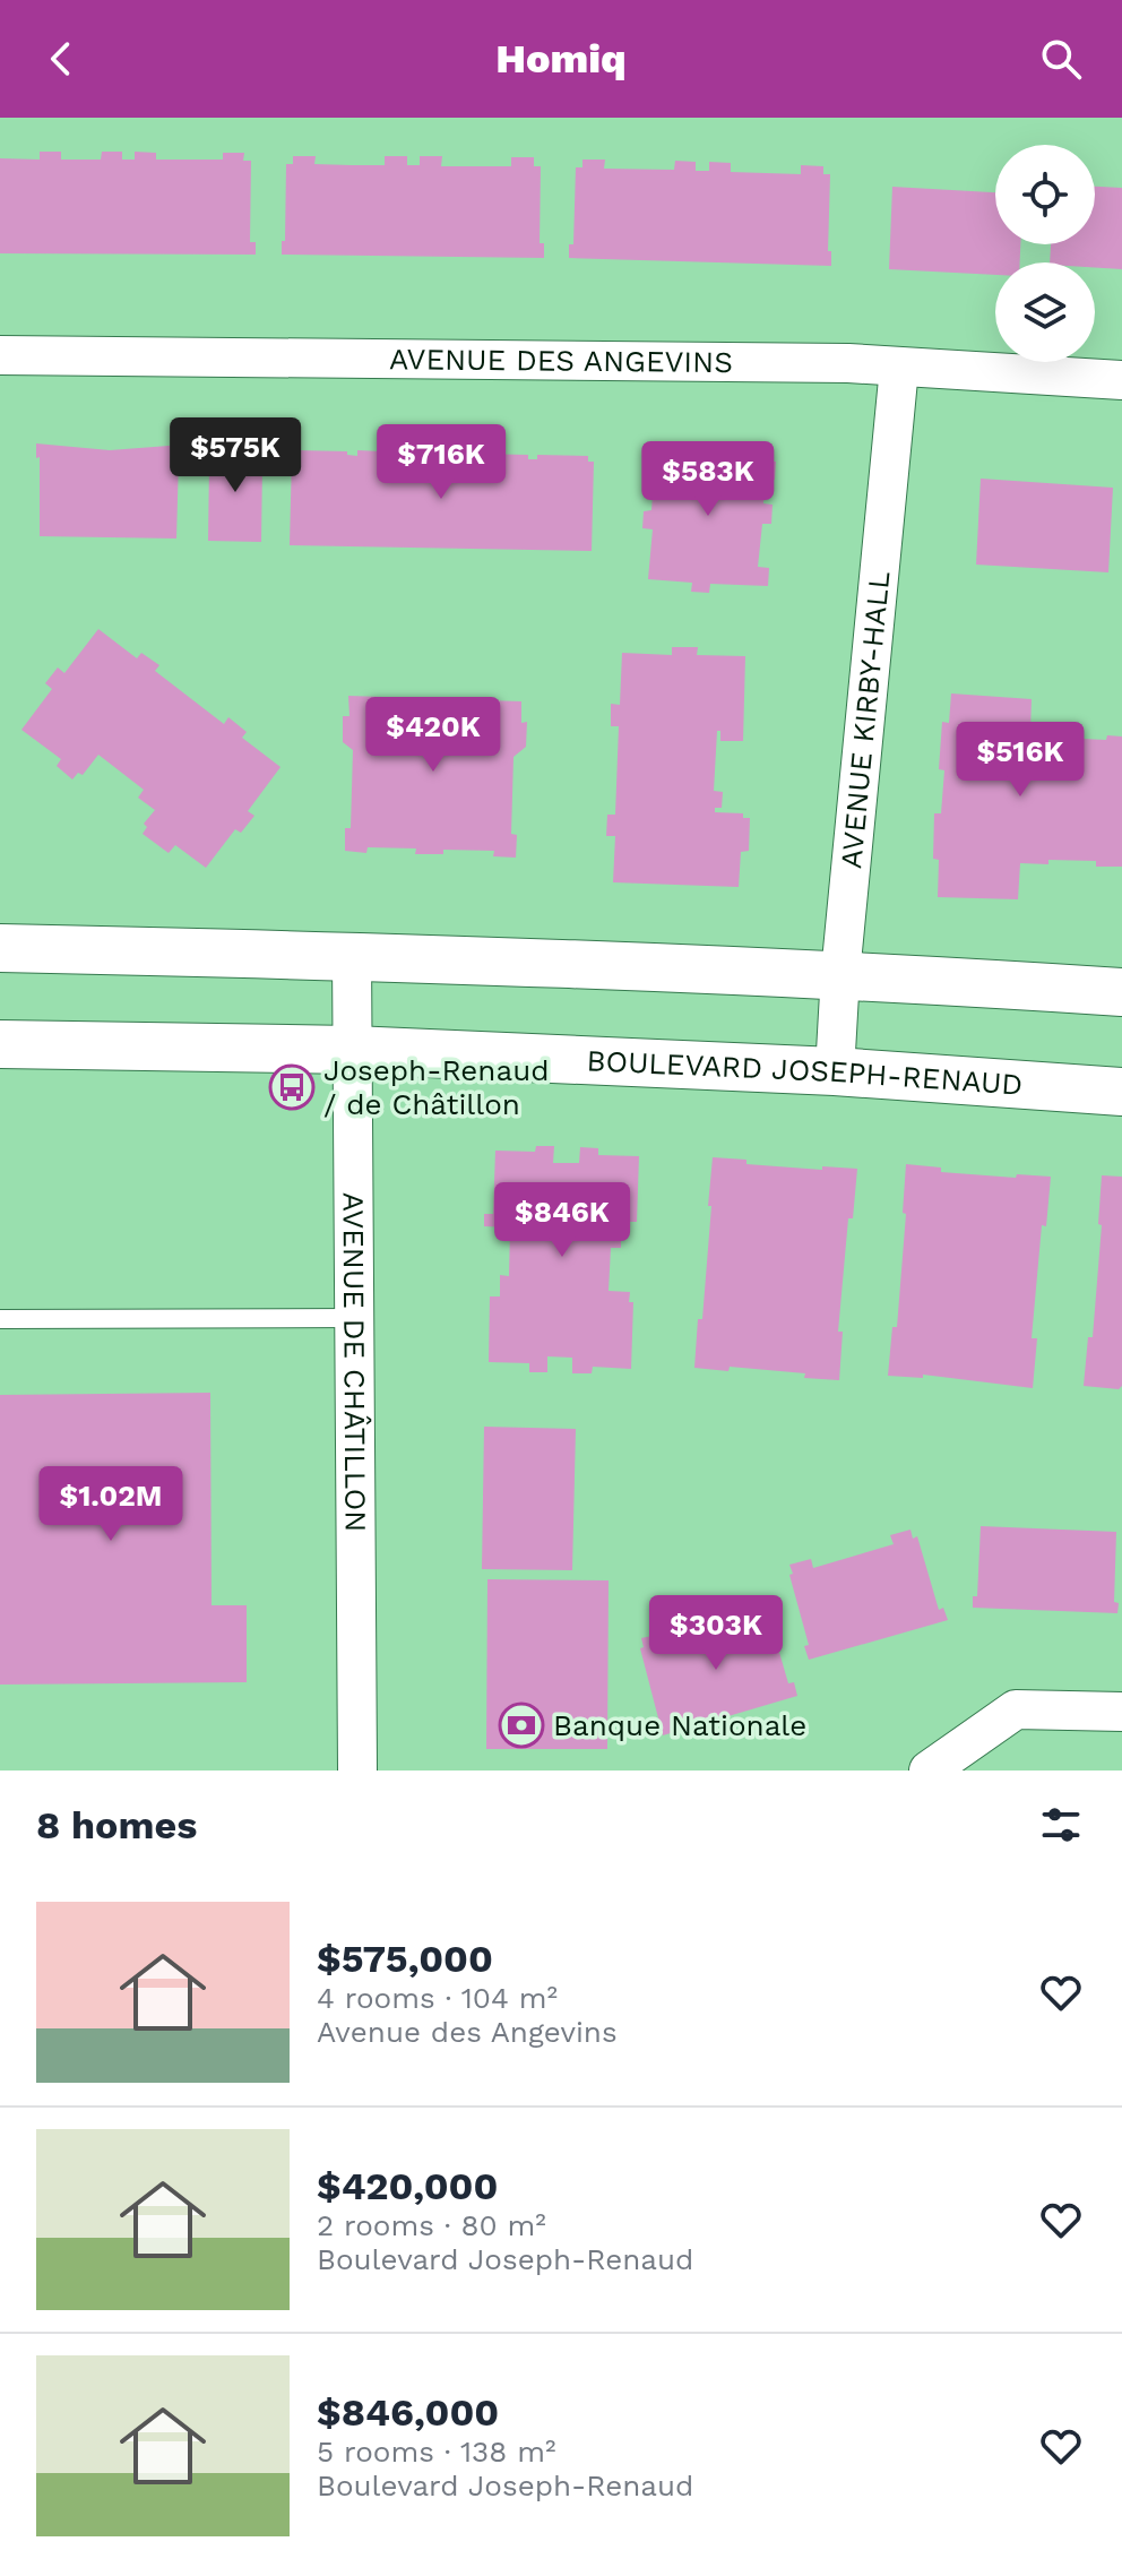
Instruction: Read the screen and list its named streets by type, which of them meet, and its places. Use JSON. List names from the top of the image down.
{
  "streets": {
    "street": [
      "AVENUE DES ANGEVINS",
      "AVENUE KIRBY-HALL",
      "BOULEVARD JOSEPH-RENAUD",
      "AVENUE DE CHÂTILLON"
    ]
  },
  "crossings": [
    ["AVENUE DES ANGEVINS", "AVENUE KIRBY-HALL"],
    ["AVENUE KIRBY-HALL", "BOULEVARD JOSEPH-RENAUD"],
    ["BOULEVARD JOSEPH-RENAUD", "AVENUE DE CHÂTILLON"]
  ],
  "places": {
    "bus stop": ["Joseph-Renaud / de Châtillon"],
    "bank": ["Banque Nationale"]
  },
  "page": {
    "header": "Homiq",
    "price": [
      "$575K",
      "$716K",
      "$583K",
      "$420K",
      "$516K",
      "$846K",
      "$1.02M",
      "$303K"
    ],
    "heading": "8 homes",
    "list": [
      {
        "name": "$575,000",
        "note": "4 rooms · 104 m² · Avenue des Angevins"
      },
      {
        "name": "$420,000",
        "note": "2 rooms · 80 m² · Boulevard Joseph-Renaud"
      },
      {
        "name": "$846,000",
        "note": "5 rooms · 138 m² · Boulevard Joseph-Renaud"
      }
    ]
  }
}
